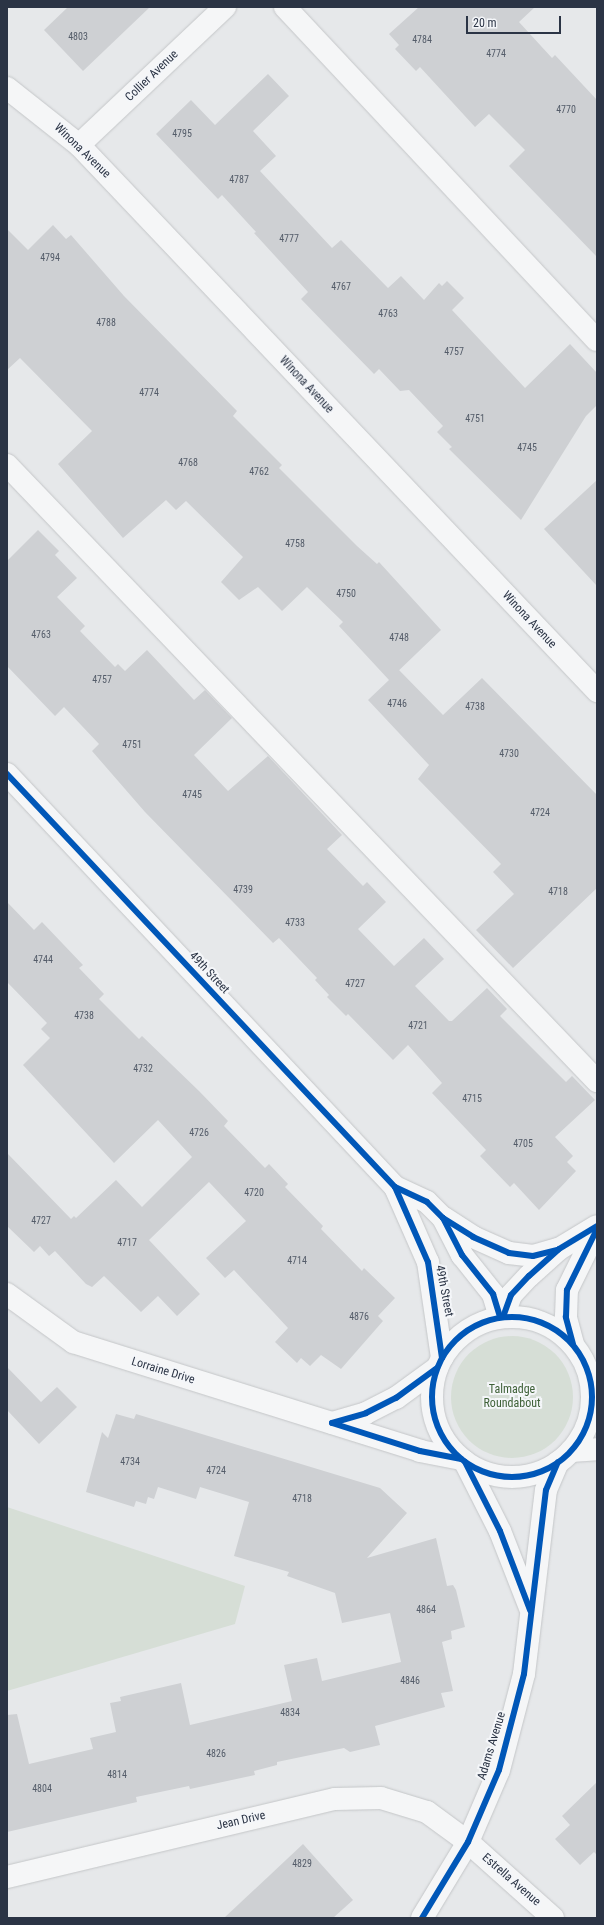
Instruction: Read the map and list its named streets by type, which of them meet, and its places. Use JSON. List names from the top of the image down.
{
  "streets": {
    "street": [
      "Collier Avenue",
      "Winona Avenue",
      "49th Street",
      "Lorraine Drive",
      "Adams Avenue",
      "Jean Drive",
      "Estrella Avenue"
    ]
  },
  "crossings": [
    ["Collier Avenue", "Winona Avenue"],
    ["Lorraine Drive", "Adams Avenue"],
    ["Adams Avenue", "Jean Drive"],
    ["Adams Avenue", "Estrella Avenue"],
    ["Jean Drive", "Estrella Avenue"]
  ],
  "parks": ["Talmadge Roundabout"],
  "house_numbers": [
    "4803",
    "4784",
    "4774",
    "4770",
    "4795",
    "4787",
    "4777",
    "4794",
    "4767",
    "4763",
    "4788",
    "4757",
    "4774",
    "4751",
    "4745",
    "4768",
    "4762",
    "4758",
    "4750",
    "4763",
    "4748",
    "4757",
    "4746",
    "4738",
    "4751",
    "4730",
    "4745",
    "4724",
    "4739",
    "4718",
    "4733",
    "4744",
    "4727",
    "4738",
    "4721",
    "4732",
    "4715",
    "4726",
    "4705",
    "4720",
    "4727",
    "4717",
    "4714",
    "4876",
    "4734",
    "4724",
    "4718",
    "4864",
    "4846",
    "4834",
    "4826",
    "4814",
    "4804",
    "4829"
  ],
  "scale_bar": "20 m"
}
